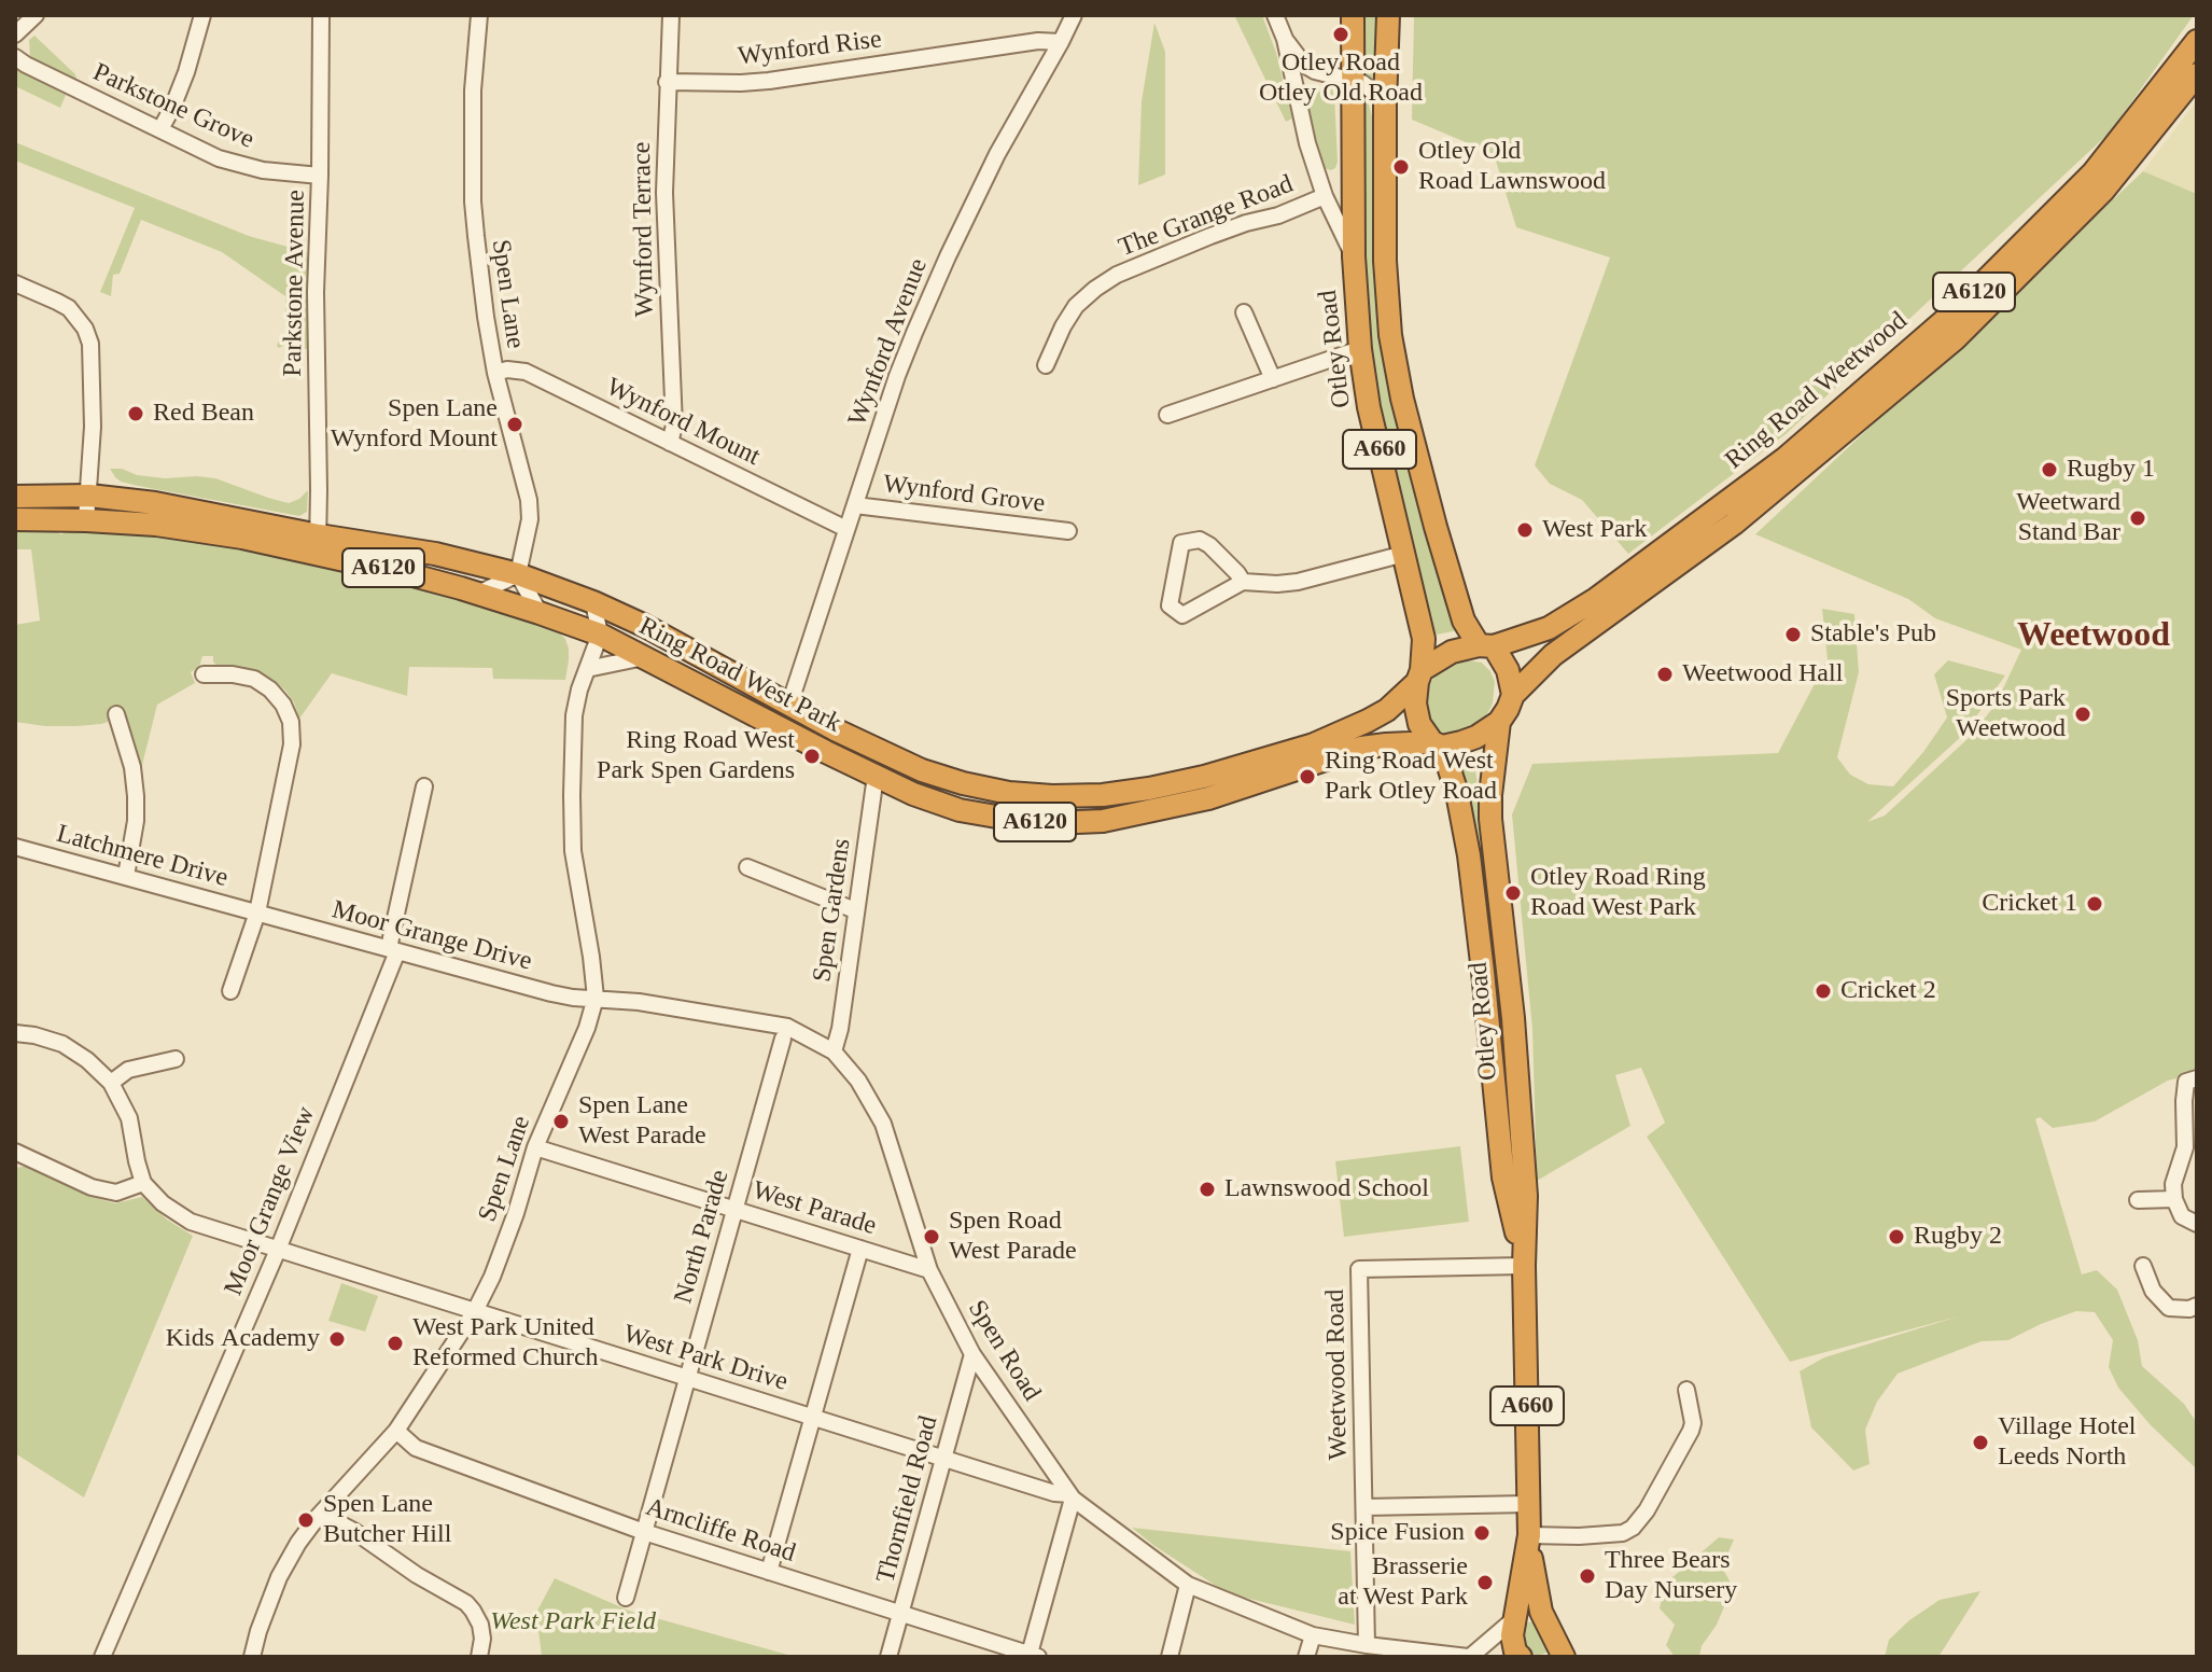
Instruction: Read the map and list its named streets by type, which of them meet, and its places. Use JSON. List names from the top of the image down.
{
  "streets": {
    "highway": [
      "A6120",
      "Otley Road",
      "Ring Road Weetwood",
      "A660",
      "Ring Road West Park"
    ],
    "street": [
      "Wynford Rise",
      "Parkstone Grove",
      "The Grange Road",
      "Wynford Terrace",
      "Parkstone Avenue",
      "Spen Lane",
      "Wynford Avenue",
      "Wynford Mount",
      "Wynford Grove",
      "Latchmere Drive",
      "Spen Gardens",
      "Moor Grange Drive",
      "Moor Grange View",
      "West Parade",
      "North Parade",
      "Spen Road",
      "West Park Drive",
      "Weetwood Road",
      "Thornfield Road",
      "Arncliffe Road"
    ]
  },
  "crossings": [
    ["Wynford Rise", "Wynford Terrace"],
    ["Wynford Rise", "Wynford Avenue"],
    ["Parkstone Grove", "Parkstone Avenue"],
    ["Wynford Terrace", "Wynford Mount"],
    ["Parkstone Avenue", "Ring Road West Park"],
    ["A6120", "Otley Road"],
    ["A6120", "Ring Road Weetwood"],
    ["A6120", "A660"],
    ["A6120", "Ring Road West Park"],
    ["Spen Lane", "Wynford Mount"],
    ["Spen Lane", "Ring Road West Park"],
    ["Spen Lane", "Moor Grange Drive"],
    ["Spen Lane", "West Parade"],
    ["Spen Lane", "Spen Road"],
    ["Spen Lane", "West Park Drive"],
    ["Spen Lane", "Arncliffe Road"],
    ["Wynford Avenue", "Wynford Mount"],
    ["Wynford Avenue", "Wynford Grove"],
    ["Wynford Avenue", "Ring Road West Park"],
    ["Otley Road", "Ring Road Weetwood"],
    ["Otley Road", "A660"],
    ["Otley Road", "Ring Road West Park"],
    ["Otley Road", "Spen Road"],
    ["Otley Road", "Weetwood Road"],
    ["Ring Road Weetwood", "A660"],
    ["Ring Road Weetwood", "Ring Road West Park"],
    ["A660", "Ring Road West Park"],
    ["Ring Road West Park", "Spen Gardens"],
    ["Latchmere Drive", "Moor Grange Drive"],
    ["Spen Gardens", "Spen Road"],
    ["Moor Grange Drive", "Moor Grange View"],
    ["Moor Grange Drive", "Spen Road"],
    ["Moor Grange View", "West Park Drive"],
    ["West Parade", "North Parade"],
    ["West Parade", "Spen Road"],
    ["North Parade", "West Park Drive"],
    ["North Parade", "Arncliffe Road"],
    ["Spen Road", "West Park Drive"],
    ["Spen Road", "Weetwood Road"],
    ["Spen Road", "Thornfield Road"],
    ["West Park Drive", "Thornfield Road"],
    ["Thornfield Road", "Arncliffe Road"]
  ],
  "districts": ["Weetwood"],
  "parks": ["West Park Field"],
  "places": [
    "Otley Road Otley Old Road",
    "Otley Old Road Lawnswood",
    "Red Bean",
    "Spen Lane Wynford Mount",
    "Rugby 1",
    "Weetward Stand Bar",
    "West Park",
    "Stable's Pub",
    "Weetwood Hall",
    "Sports Park Weetwood",
    "Ring Road West Park Spen Gardens",
    "Ring Road West Park Otley Road",
    "Otley Road Ring Road West Park",
    "Cricket 1",
    "Cricket 2",
    "Spen Lane West Parade",
    "Lawnswood School",
    "Spen Road West Parade",
    "Rugby 2",
    "Kids Academy",
    "West Park United Reformed Church",
    "Village Hotel Leeds North",
    "Spen Lane Butcher Hill",
    "Spice Fusion",
    "Three Bears Day Nursery",
    "Brasserie at West Park"
  ]
}
